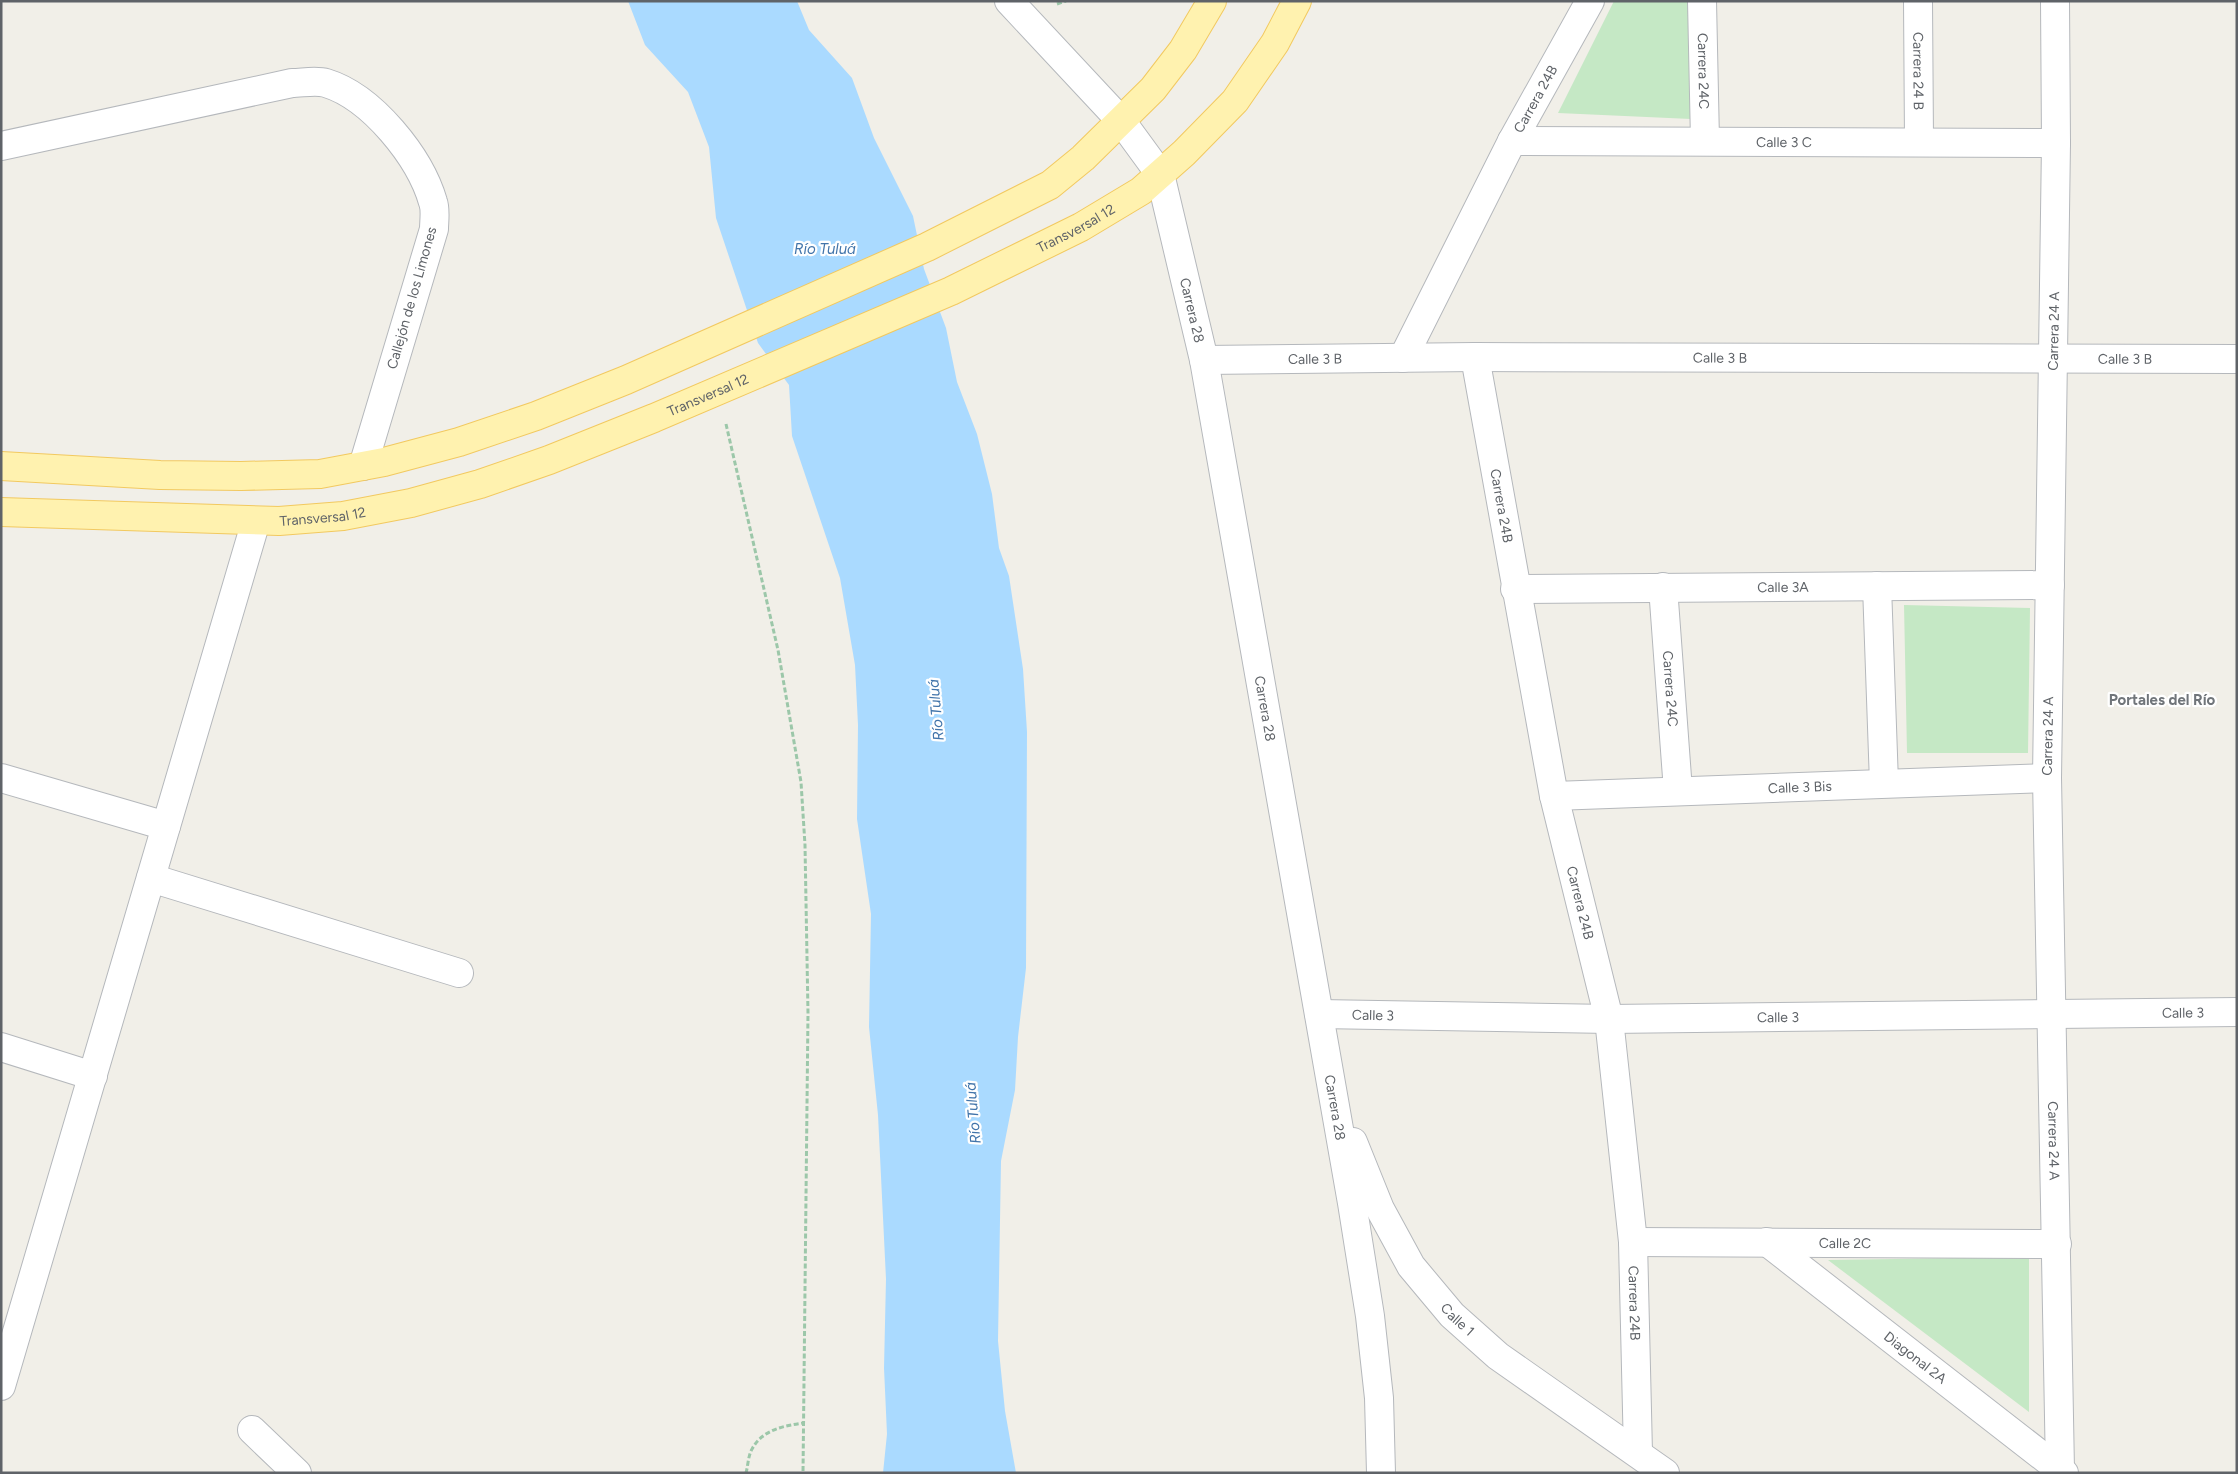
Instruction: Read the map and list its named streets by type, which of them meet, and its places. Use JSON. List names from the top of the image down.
{
  "streets": {
    "main road": ["Transversal 12"],
    "street": [
      "Carrera 24C",
      "Carrera 24 B",
      "Carrera 24B",
      "Calle 3 C",
      "Callejón de los Limones",
      "Carrera 28",
      "Carrera 24 A",
      "Calle 3 B",
      "Calle 3A",
      "Calle 3 Bis",
      "Calle 3",
      "Calle 2C",
      "Calle 1",
      "Diagonal 2A"
    ]
  },
  "crossings": [
    ["Carrera 24C", "Calle 3 C"],
    ["Carrera 24C", "Calle 3A"],
    ["Carrera 24C", "Calle 3 Bis"],
    ["Carrera 24 B", "Calle 3 C"],
    ["Carrera 24B", "Calle 3 C"],
    ["Carrera 24B", "Calle 3 B"],
    ["Carrera 24B", "Calle 3A"],
    ["Carrera 24B", "Calle 3 Bis"],
    ["Carrera 24B", "Calle 3"],
    ["Carrera 24B", "Calle 2C"],
    ["Carrera 24B", "Calle 1"],
    ["Calle 3 C", "Carrera 24 A"],
    ["Transversal 12", "Carrera 28"],
    ["Carrera 28", "Calle 3 B"],
    ["Carrera 28", "Calle 3"],
    ["Carrera 28", "Calle 1"],
    ["Carrera 24 A", "Calle 3 B"],
    ["Carrera 24 A", "Calle 3A"],
    ["Carrera 24 A", "Calle 3 Bis"],
    ["Carrera 24 A", "Calle 3"],
    ["Carrera 24 A", "Calle 2C"],
    ["Carrera 24 A", "Diagonal 2A"],
    ["Calle 2C", "Diagonal 2A"]
  ],
  "districts": ["Portales del Río"],
  "water": ["Río Tuluá"]
}
